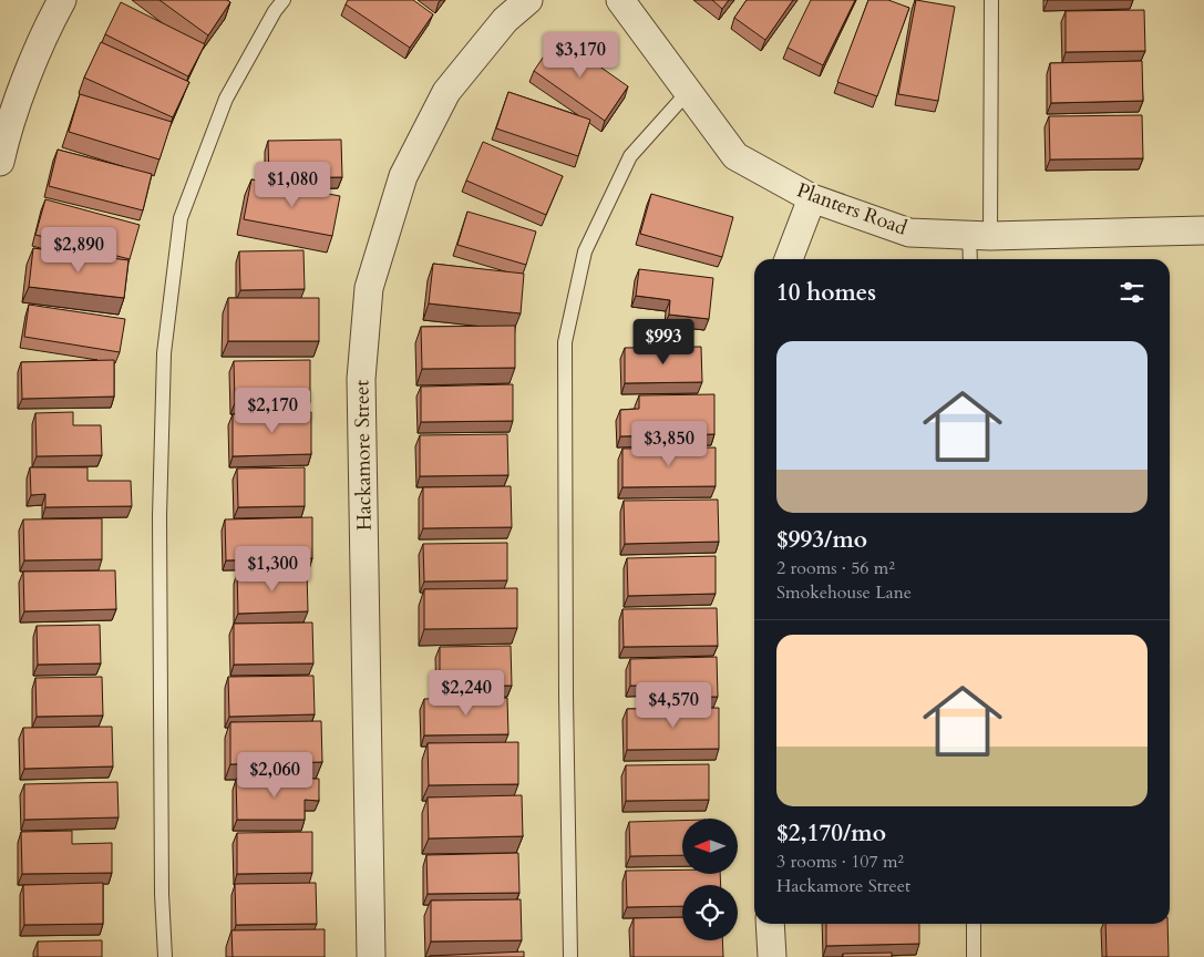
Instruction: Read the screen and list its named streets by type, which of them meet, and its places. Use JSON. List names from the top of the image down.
{
  "streets": {
    "street": ["Planters Road", "Hackamore Street"]
  },
  "north": "left",
  "page": {
    "price": [
      "$3,170",
      "$1,080",
      "$2,890",
      "$993",
      "$2,170",
      "$3,850",
      "$1,300",
      "$2,240",
      "$4,570",
      "$2,060"
    ],
    "heading": "10 homes",
    "list": [
      {
        "name": "$993/mo",
        "note": "2 rooms · 56 m² · Smokehouse Lane"
      },
      {
        "name": "$2,170/mo",
        "note": "3 rooms · 107 m² · Hackamore Street"
      }
    ]
  }
}
